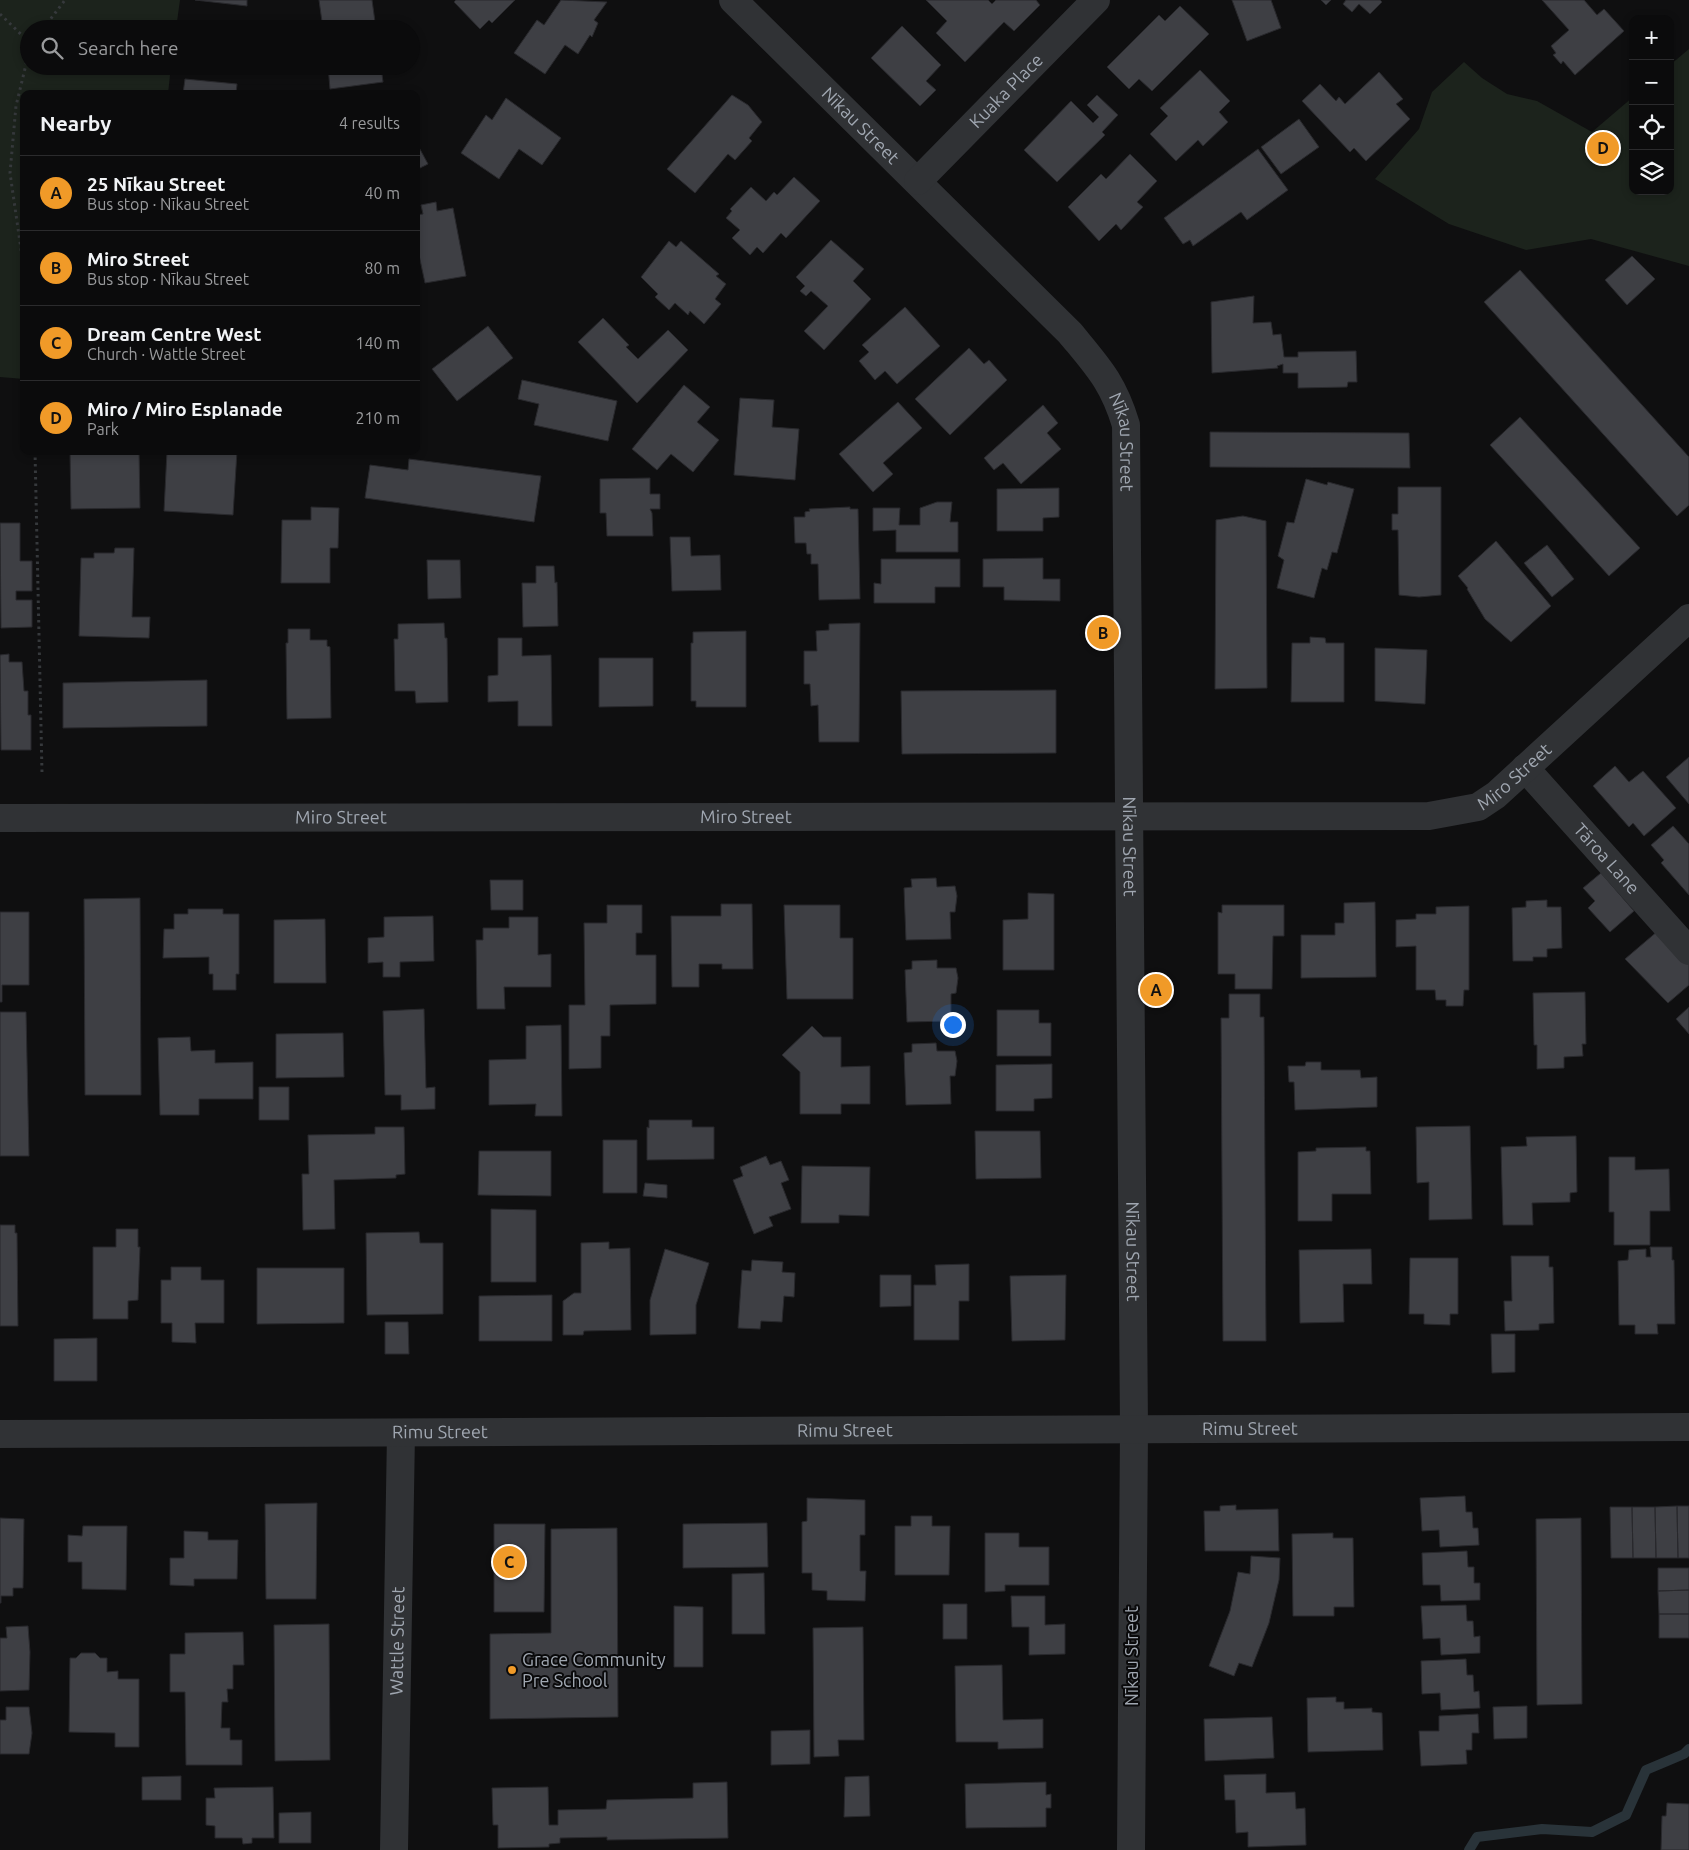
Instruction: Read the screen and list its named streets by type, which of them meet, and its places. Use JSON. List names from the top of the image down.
{
  "streets": {
    "street": [
      "Kuaka Place",
      "Nīkau Street",
      "Miro Street",
      "Tāroa Lane",
      "Rimu Street",
      "Wattle Street"
    ]
  },
  "crossings": [
    ["Kuaka Place", "Nīkau Street"],
    ["Nīkau Street", "Miro Street"],
    ["Nīkau Street", "Rimu Street"],
    ["Miro Street", "Tāroa Lane"],
    ["Rimu Street", "Wattle Street"]
  ],
  "places": ["Grace Community Pre School"],
  "page": {
    "map_buttons": ["+", "−"],
    "search": "Search here",
    "heading": ["Nearby", "4 results"],
    "pins": [
      "D",
      "B",
      "A",
      "C"
    ],
    "list": [
      {
        "mark": "A",
        "name": "25 Nīkau Street",
        "note": "Bus stop · Nīkau Street",
        "value": "40 m"
      },
      {
        "mark": "B",
        "name": "Miro Street",
        "note": "Bus stop · Nīkau Street",
        "value": "80 m"
      },
      {
        "mark": "C",
        "name": "Dream Centre West",
        "note": "Church · Wattle Street",
        "value": "140 m"
      },
      {
        "mark": "D",
        "name": "Miro / Miro Esplanade",
        "note": "Park",
        "value": "210 m"
      }
    ]
  }
}
